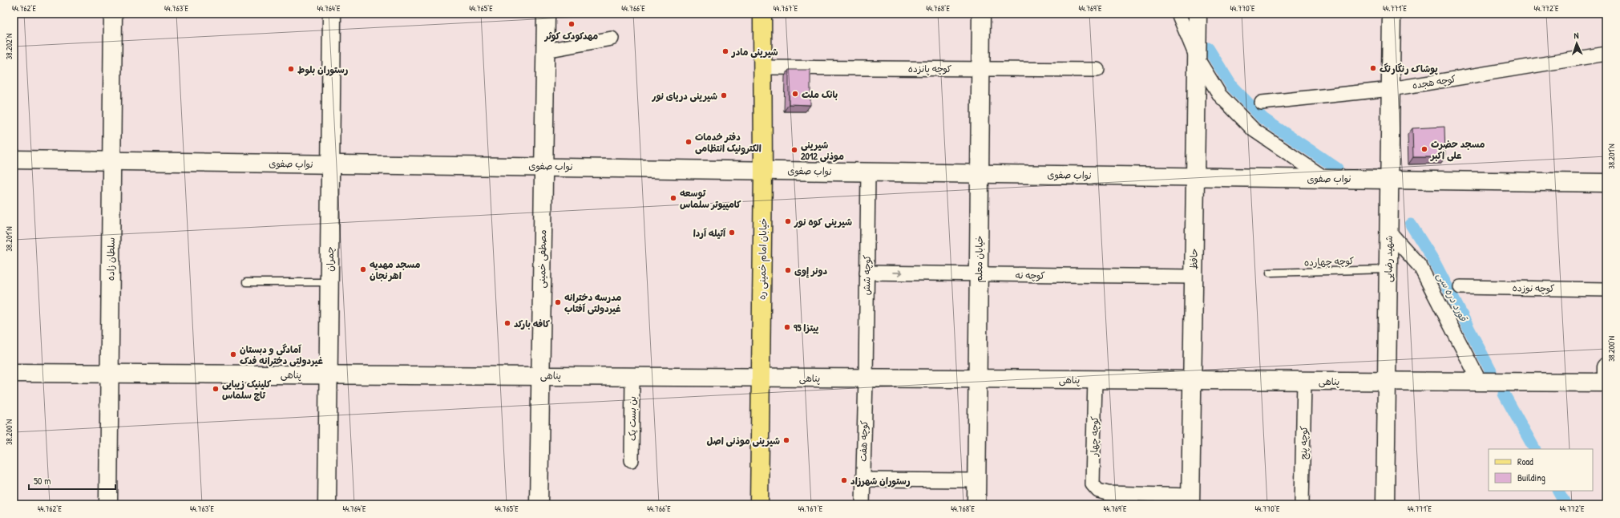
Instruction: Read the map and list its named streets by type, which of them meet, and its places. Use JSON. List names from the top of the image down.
{
  "streets": {
    "main road": ["خیابان امام خمینی ره"],
    "street": [
      "کوچه پانزده",
      "کوچه هجده",
      "نواب صفوی",
      "سلطان زاده",
      "چمران",
      "مصطفی خمینی",
      "خیابان معلم",
      "حافظ",
      "شهید رضایی",
      "کوچه شش",
      "کوچه نه",
      "کوچه نوزده",
      "پناهی",
      "بن بست یک",
      "کوچه چهار",
      "کوچه هفت",
      "کوچه پنج"
    ],
    "lane": ["کوچه چهارده"]
  },
  "crossings": [
    ["کوچه پانزده", "خیابان امام خمینی ره"],
    ["کوچه پانزده", "خیابان معلم"],
    ["کوچه هجده", "شهید رضایی"],
    ["نواب صفوی", "سلطان زاده"],
    ["نواب صفوی", "چمران"],
    ["نواب صفوی", "مصطفی خمینی"],
    ["نواب صفوی", "خیابان امام خمینی ره"],
    ["نواب صفوی", "خیابان معلم"],
    ["نواب صفوی", "حافظ"],
    ["نواب صفوی", "شهید رضایی"],
    ["نواب صفوی", "کوچه شش"],
    ["سلطان زاده", "پناهی"],
    ["چمران", "پناهی"],
    ["مصطفی خمینی", "پناهی"],
    ["خیابان امام خمینی ره", "پناهی"],
    ["خیابان معلم", "کوچه نه"],
    ["خیابان معلم", "پناهی"],
    ["حافظ", "کوچه نه"],
    ["حافظ", "پناهی"],
    ["حافظ", "کوچه چهار"],
    ["شهید رضایی", "کوچه چهارده"],
    ["شهید رضایی", "پناهی"],
    ["کوچه شش", "کوچه نه"],
    ["کوچه شش", "پناهی"],
    ["کوچه شش", "کوچه هفت"],
    ["پناهی", "بن بست یک"],
    ["پناهی", "کوچه چهار"],
    ["پناهی", "کوچه هفت"],
    ["پناهی", "کوچه پنج"]
  ],
  "water": ["قورد دره سی"],
  "places": [
    "مهدکودک کوثر",
    "شیرینی مادر",
    "پوشاک رنگارنگ",
    "رستوران بلوط",
    "بانک ملت",
    "شیرینی دریای نور",
    "دفتر خدمات الکترونیک انتظامی",
    "مسجد حضرت علی اکبر",
    "شیرینی موذنی 2012",
    "توسعه کامپیوتر سلماس",
    "شیرینی کوه نور",
    "آتیله آردا",
    "مسجد مهدیه اهرنجان",
    "دونر إوی",
    "مدرسه دخترانه غیردولتی آفتاب",
    "کافه بارکد",
    "پیتزا 95",
    "آمادگی و دبستان غیردولتی دخترانه فدک",
    "کلینیک زیبایی تاج سلماس",
    "شیرینی موذنی اصل",
    "رستوران شهرزاد"
  ],
  "legend": ["Road", "Building"],
  "scale_bar": "50 m",
  "north": "top",
  "coordinates": [
    "44.762°E",
    "44.763°E",
    "44.764°E",
    "44.765°E",
    "44.766°E",
    "44.767°E",
    "44.768°E",
    "44.769°E",
    "44.770°E",
    "44.771°E",
    "44.772°E",
    "38.202°N",
    "38.201°N",
    "38.200°N"
  ]
}
